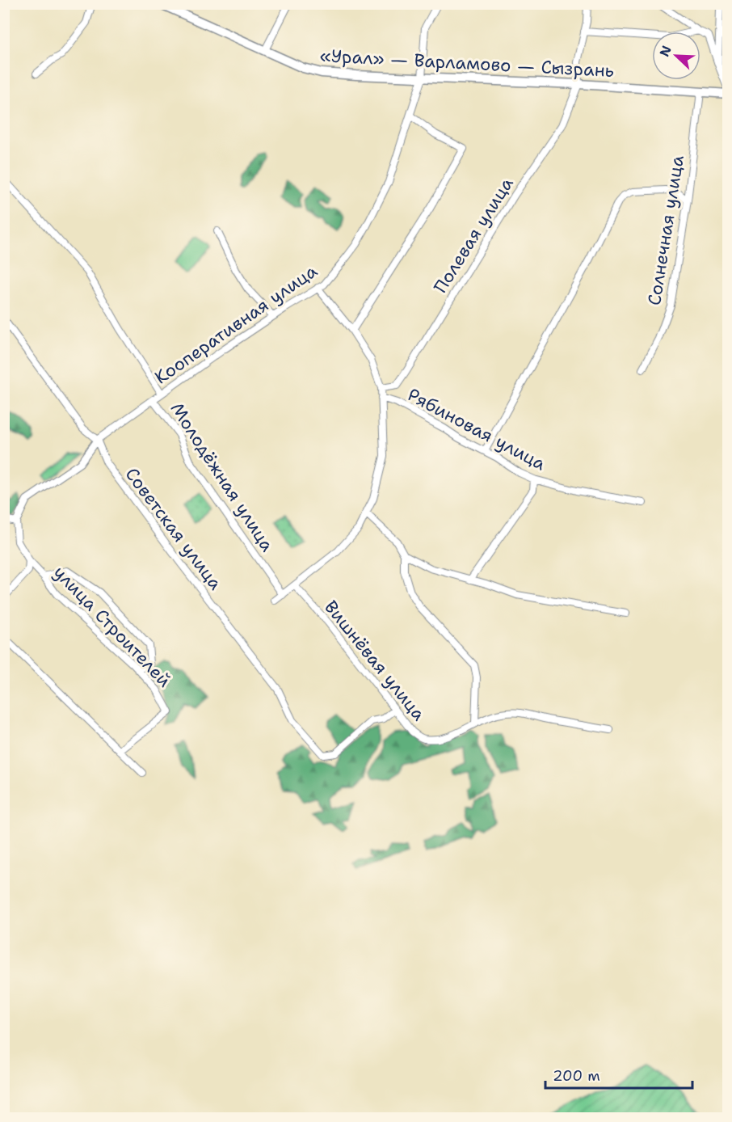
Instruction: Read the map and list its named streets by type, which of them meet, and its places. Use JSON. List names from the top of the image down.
{
  "streets": {
    "main road": ["«Урал» — Варламово — Сызрань"],
    "street": [
      "Солнечная улица",
      "Полевая улица",
      "Кооперативная улица",
      "Рябиновая улица",
      "Молодёжная улица",
      "Советская улица",
      "улица Строителей",
      "Вишнёвая улица"
    ]
  },
  "crossings": [
    ["«Урал» — Варламово — Сызрань", "Солнечная улица"],
    ["«Урал» — Варламово — Сызрань", "Полевая улица"],
    ["«Урал» — Варламово — Сызрань", "Кооперативная улица"],
    ["Кооперативная улица", "Молодёжная улица"],
    ["Кооперативная улица", "Советская улица"],
    ["Кооперативная улица", "улица Строителей"],
    ["Советская улица", "Вишнёвая улица"]
  ],
  "scale_bar": "200 m",
  "north": "top left"
}
